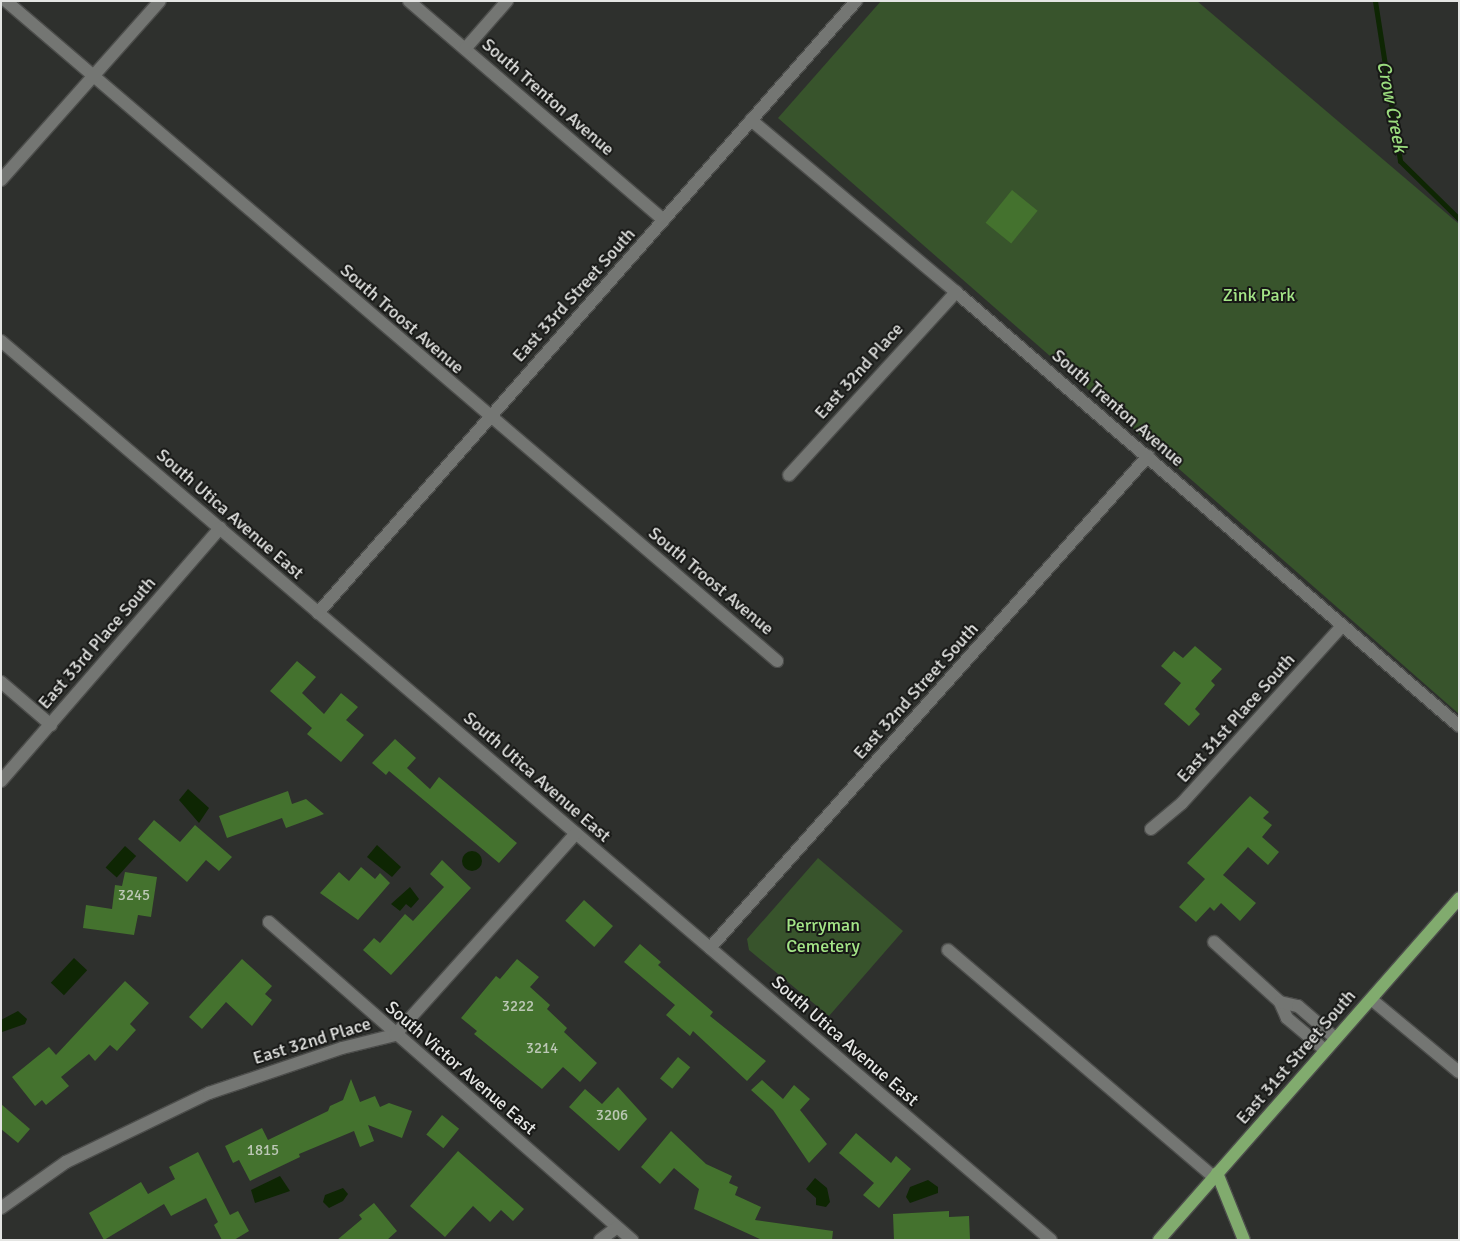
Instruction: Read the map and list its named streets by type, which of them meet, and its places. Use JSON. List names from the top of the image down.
{
  "streets": {
    "main road": ["East 31st Street South"],
    "street": [
      "South Trenton Avenue",
      "East 33rd Street South",
      "South Troost Avenue",
      "East 32nd Place",
      "South Utica Avenue East",
      "East 33rd Place South",
      "East 32nd Street South",
      "East 31st Place South",
      "South Victor Avenue East"
    ]
  },
  "crossings": [
    ["South Trenton Avenue", "East 33rd Street South"],
    ["South Trenton Avenue", "East 32nd Place"],
    ["South Trenton Avenue", "East 32nd Street South"],
    ["South Trenton Avenue", "East 31st Place South"],
    ["East 33rd Street South", "South Troost Avenue"],
    ["East 33rd Street South", "South Utica Avenue East"],
    ["East 32nd Place", "South Utica Avenue East"],
    ["East 32nd Place", "South Victor Avenue East"],
    ["South Utica Avenue East", "East 33rd Place South"],
    ["South Utica Avenue East", "East 32nd Street South"]
  ],
  "water": ["Crow Creek"],
  "parks": ["Zink Park", "Perryman Cemetery"],
  "house_numbers": [
    "3245",
    "3222",
    "3214",
    "3206",
    "1815"
  ]
}
